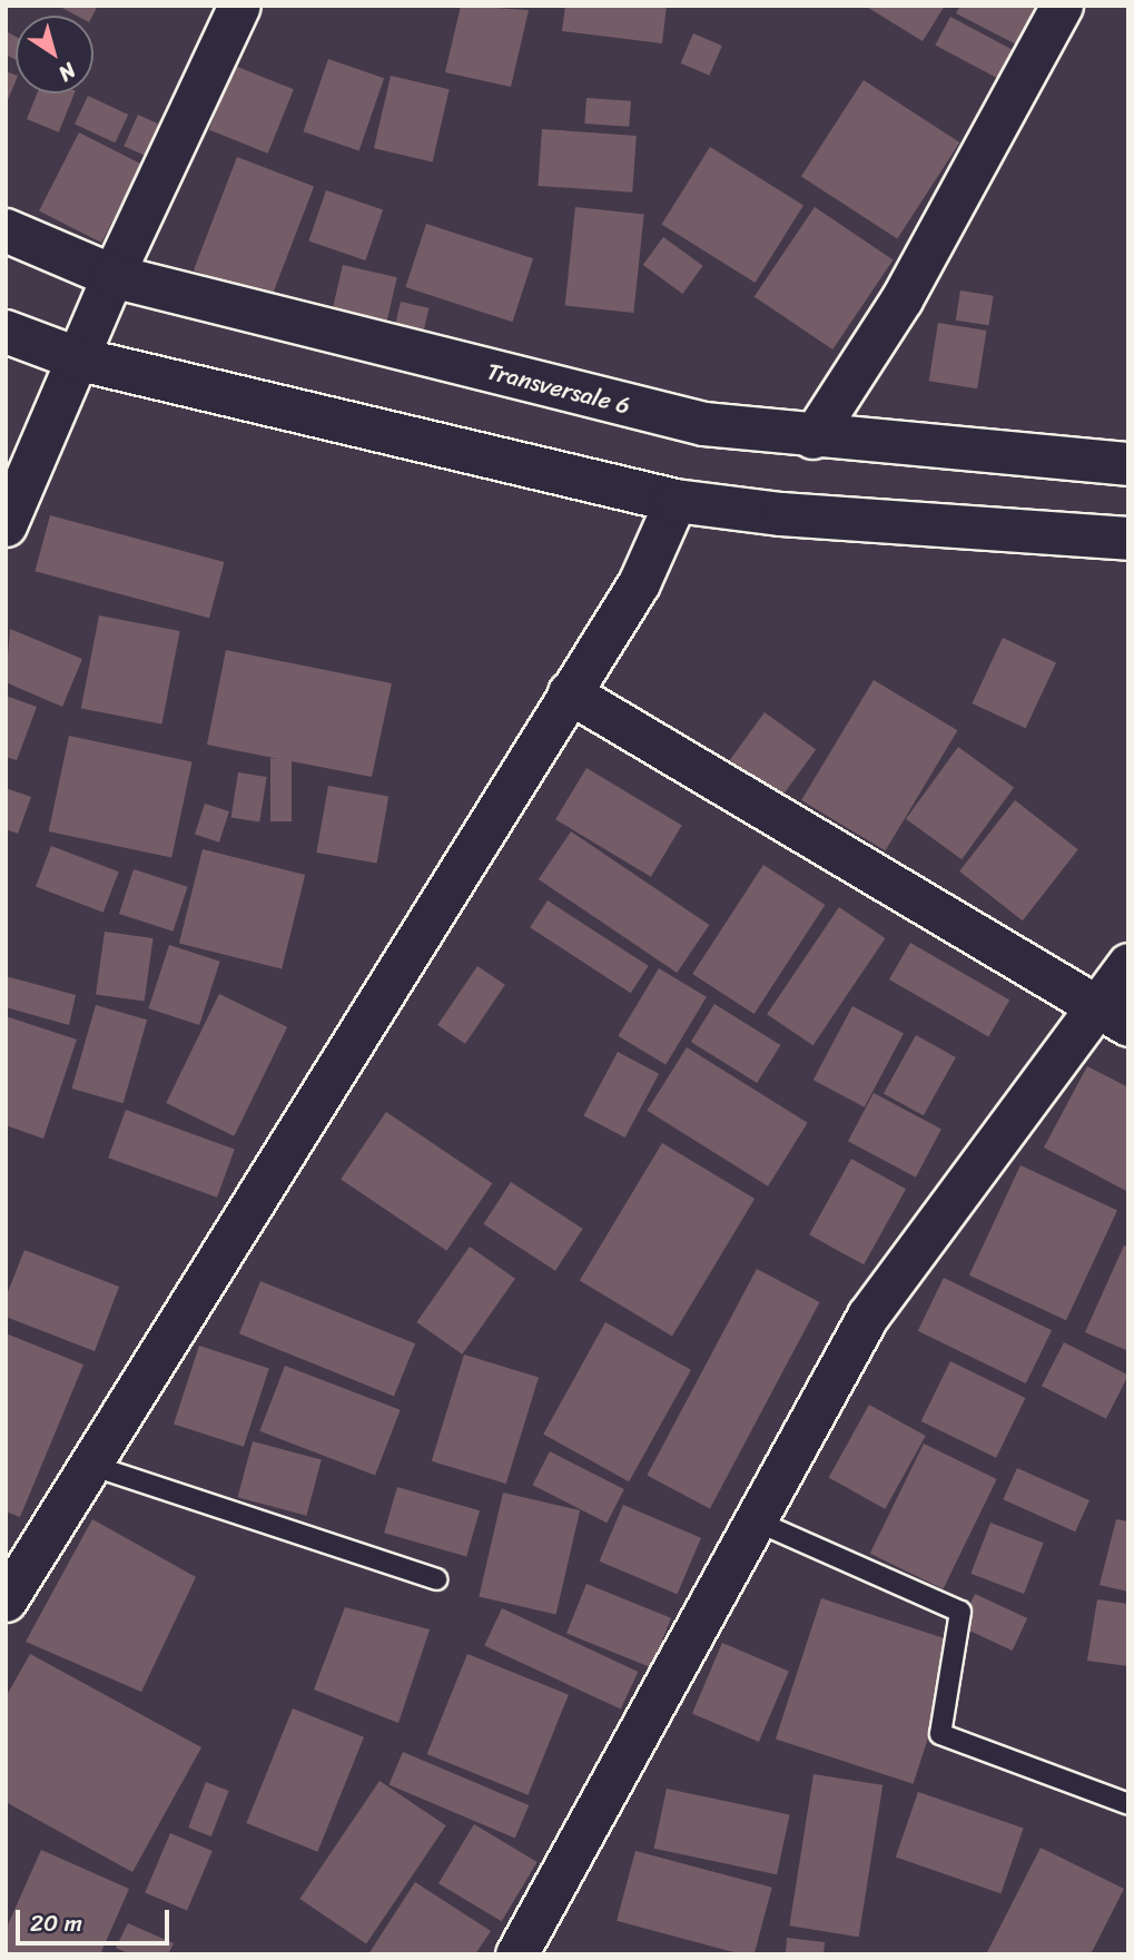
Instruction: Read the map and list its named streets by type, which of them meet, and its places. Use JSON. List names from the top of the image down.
{
  "streets": {
    "main road": ["Transversale 6"]
  },
  "scale_bar": "20 m",
  "north": "bottom right"
}
